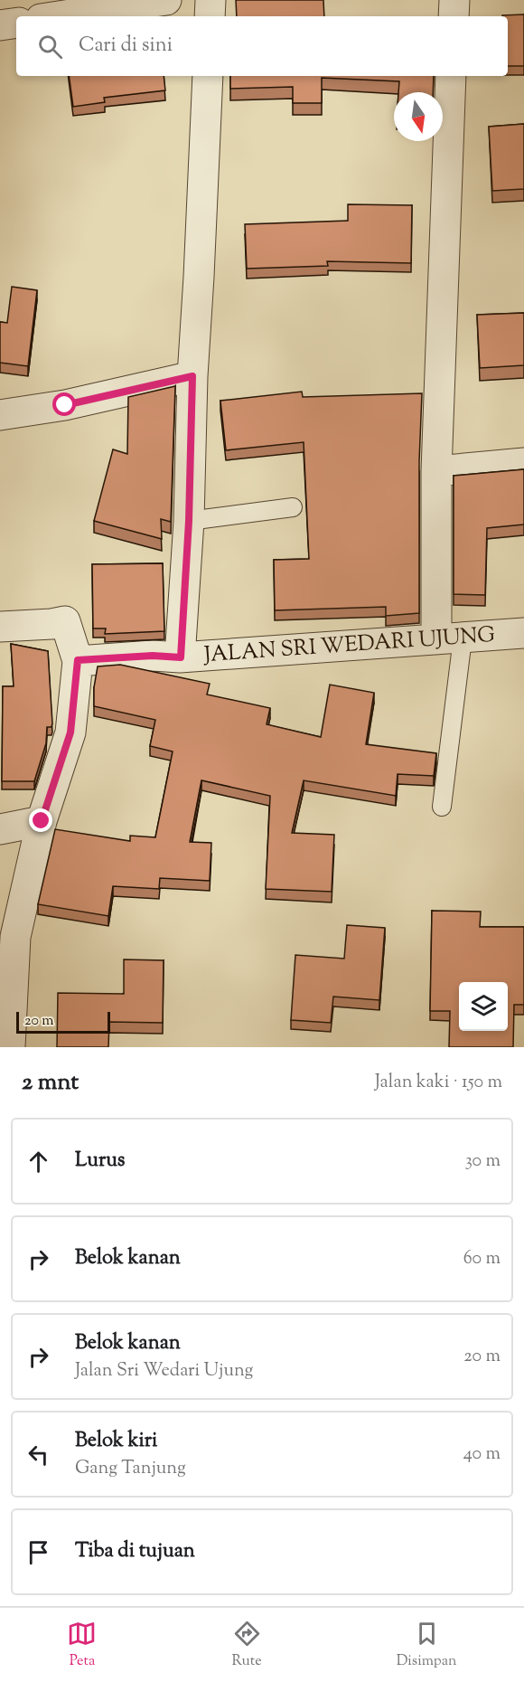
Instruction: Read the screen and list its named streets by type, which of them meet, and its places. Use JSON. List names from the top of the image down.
{
  "streets": {
    "street": ["JALAN SRI WEDARI UJUNG"]
  },
  "scale_bar": "20 m",
  "north": "bottom",
  "page": {
    "search": "Cari di sini",
    "scale": "20 m",
    "heading": ["2 mnt", "Jalan kaki · 150 m"],
    "list": [
      ["Lurus", "30 m"],
      ["Belok kanan", "60 m"],
      ["Belok kanan", "Jalan Sri Wedari Ujung", "20 m"],
      ["Belok kiri", "Gang Tanjung", "40 m"],
      "Tiba di tujuan"
    ],
    "nav": ["Peta", "Rute", "Disimpan"]
  }
}
